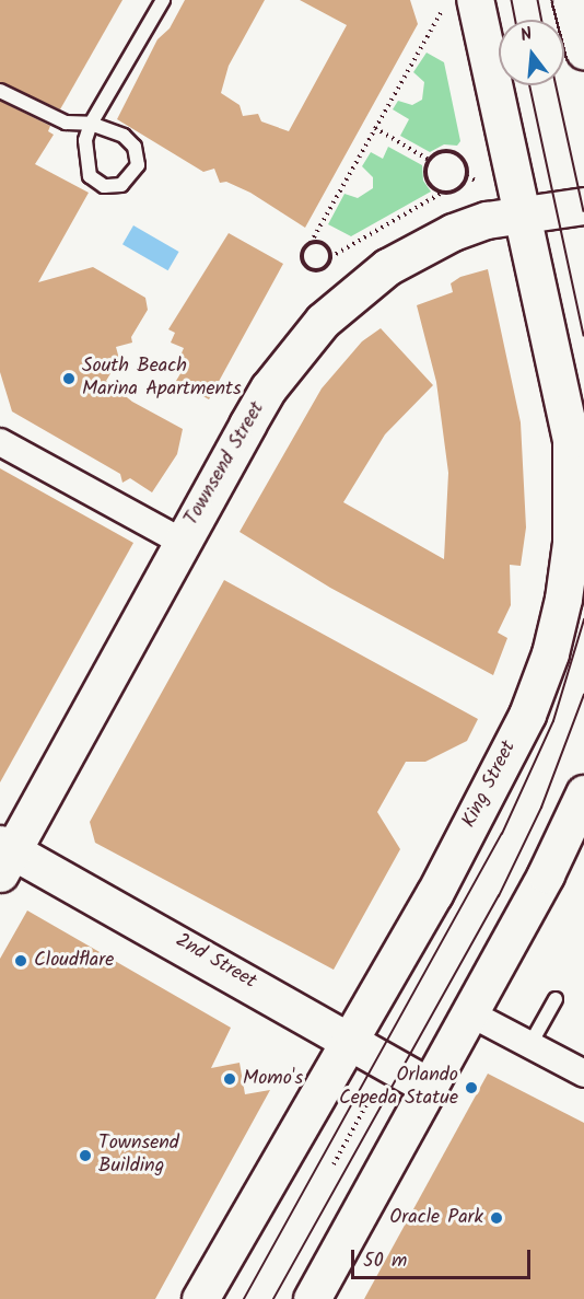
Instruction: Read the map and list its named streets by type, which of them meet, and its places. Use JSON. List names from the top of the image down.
{
  "streets": {
    "main road": ["Townsend Street", "King Street", "2nd Street"]
  },
  "crossings": [
    ["Townsend Street", "King Street"],
    ["Townsend Street", "2nd Street"],
    ["King Street", "2nd Street"]
  ],
  "places": [
    "South Beach Marina Apartments",
    "Cloudflare",
    "Momo's",
    "Orlando Cepeda Statue",
    "Townsend Building",
    "Oracle Park"
  ],
  "scale_bar": "50 m",
  "north": "top"
}
